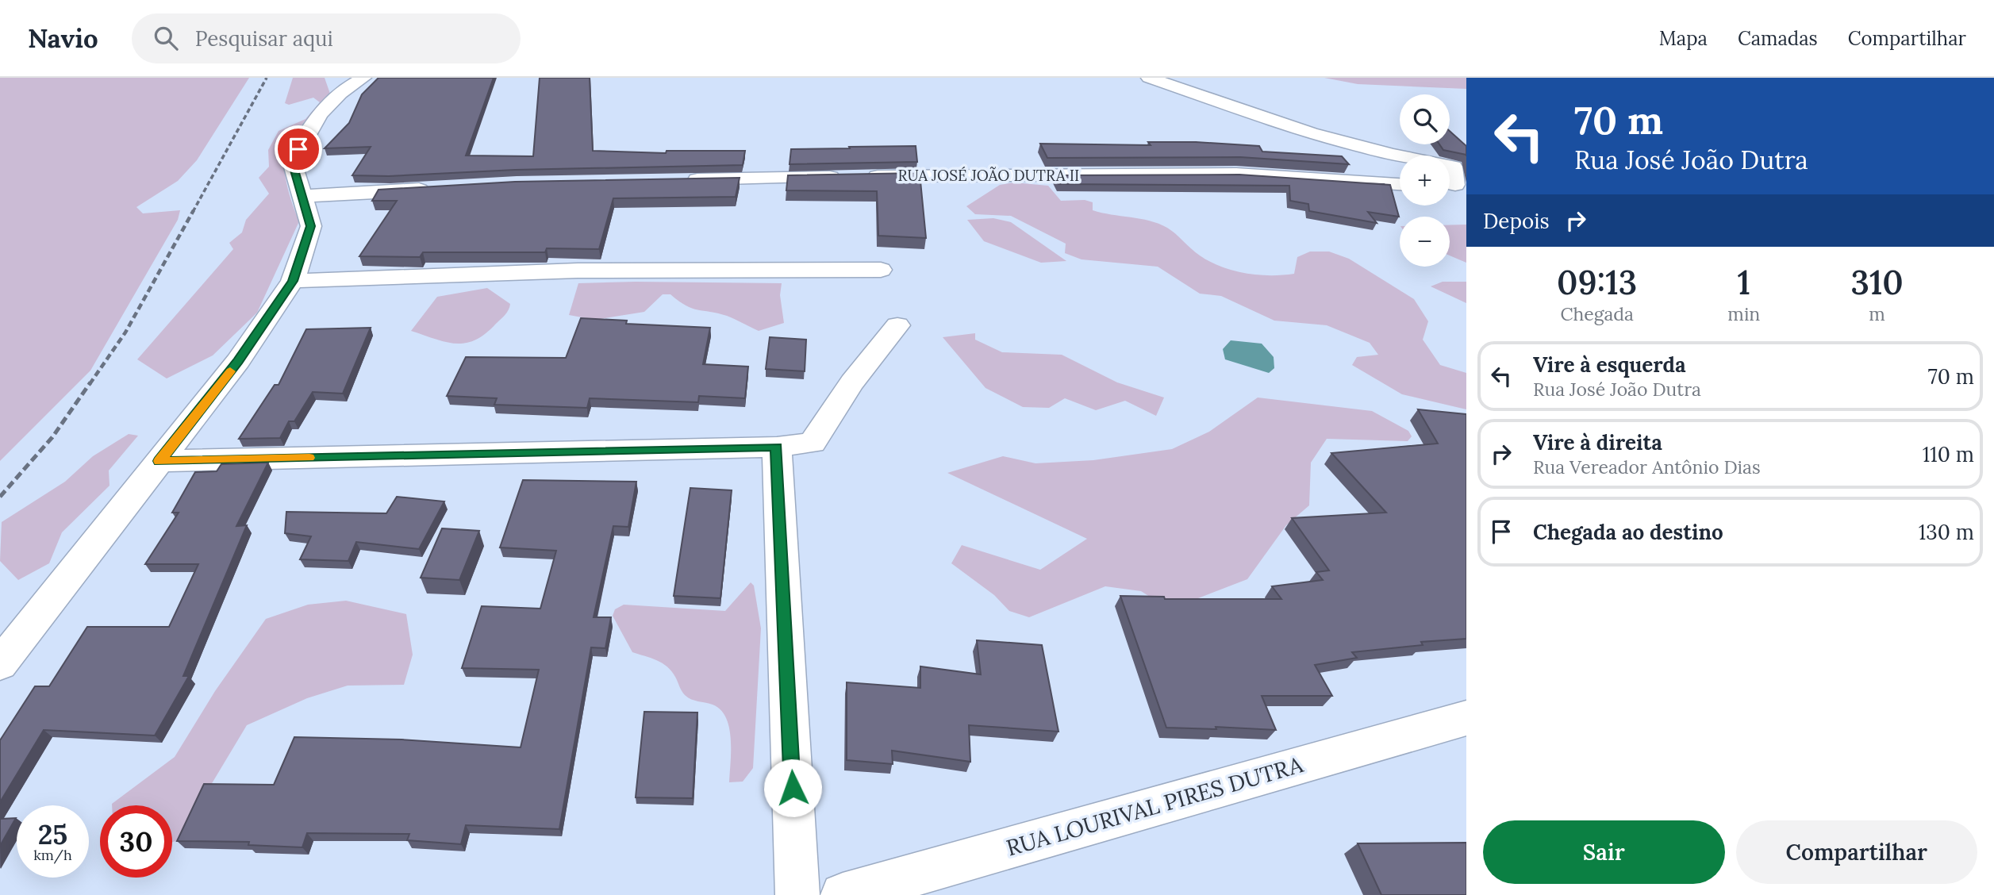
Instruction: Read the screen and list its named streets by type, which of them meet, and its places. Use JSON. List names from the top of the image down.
{
  "streets": {
    "street": ["RUA JOSÉ JOÃO DUTRA II", "RUA LOURIVAL PIRES DUTRA"]
  },
  "page": {
    "header": "Navio",
    "search": "Pesquisar aqui",
    "nav": ["Mapa", "Camadas", "Compartilhar"],
    "turn": ["70 m", "Rua José João Dutra"],
    "map_buttons": ["+", "−"],
    "then": "Depois",
    "eta": [
      "09:13",
      "Chegada",
      "1",
      "min",
      "310",
      "m"
    ],
    "list": [
      {
        "name": "Vire à esquerda",
        "note": "Rua José João Dutra",
        "value": "70 m"
      },
      {
        "name": "Vire à direita",
        "note": "Rua Vereador Antônio Dias",
        "value": "110 m"
      },
      {
        "name": "Chegada ao destino",
        "value": "130 m"
      }
    ],
    "speed": "25 km/h",
    "limit": "30",
    "buttons": ["Sair", "Compartilhar"]
  }
}
